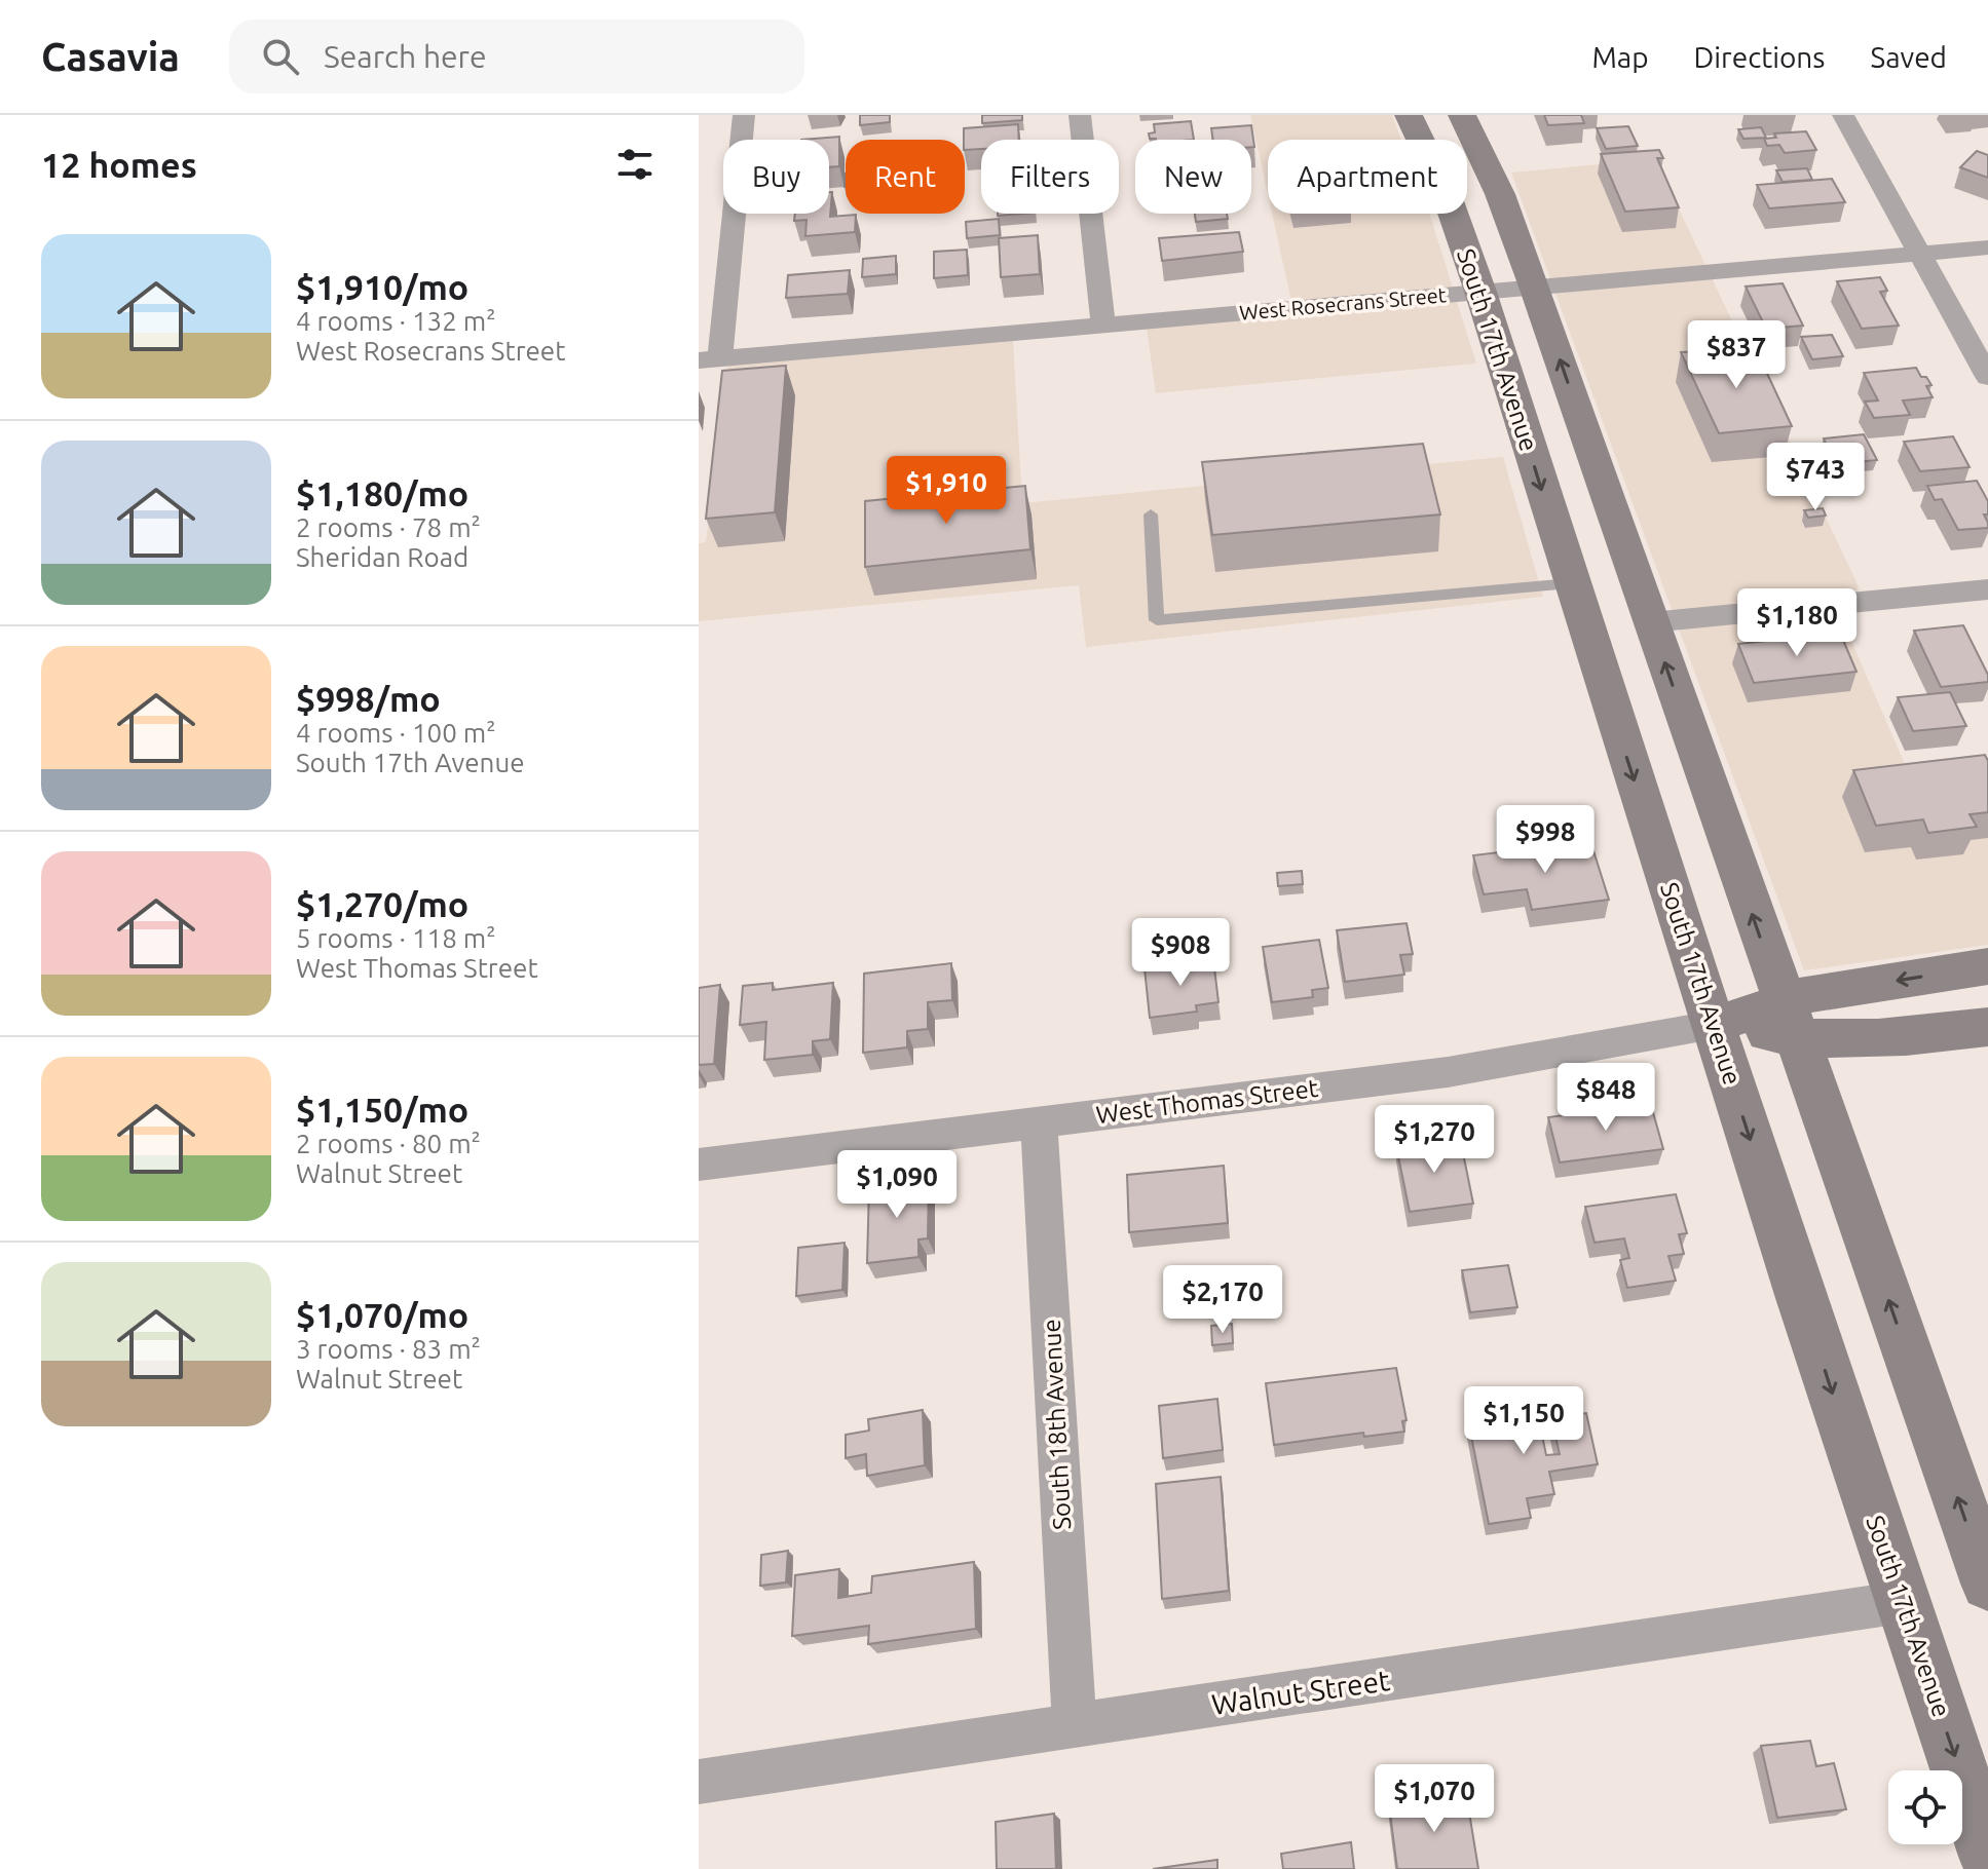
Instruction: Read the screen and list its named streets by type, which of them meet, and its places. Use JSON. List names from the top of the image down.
{
  "streets": {
    "main road": ["South 17th Avenue", "West Thomas Street"],
    "street": ["West Rosecrans Street", "South 18th Avenue", "Walnut Street"]
  },
  "crossings": [
    ["West Rosecrans Street", "South 17th Avenue"],
    ["South 17th Avenue", "West Thomas Street"],
    ["South 17th Avenue", "Walnut Street"],
    ["West Thomas Street", "South 18th Avenue"],
    ["South 18th Avenue", "Walnut Street"]
  ],
  "page": {
    "header": "Casavia",
    "search": "Search here",
    "nav": ["Map", "Directions", "Saved"],
    "heading": "12 homes",
    "chip": [
      "Buy",
      "Rent",
      "Filters",
      "New",
      "Apartment"
    ],
    "list": [
      {
        "name": "$1,910/mo",
        "note": "4 rooms · 132 m² · West Rosecrans Street"
      },
      {
        "name": "$1,180/mo",
        "note": "2 rooms · 78 m² · Sheridan Road"
      },
      {
        "name": "$998/mo",
        "note": "4 rooms · 100 m² · South 17th Avenue"
      },
      {
        "name": "$1,270/mo",
        "note": "5 rooms · 118 m² · West Thomas Street"
      },
      {
        "name": "$1,150/mo",
        "note": "2 rooms · 80 m² · Walnut Street"
      },
      {
        "name": "$1,070/mo",
        "note": "3 rooms · 83 m² · Walnut Street"
      }
    ],
    "price": [
      "$837",
      "$743",
      "$1,910",
      "$1,180",
      "$998",
      "$908",
      "$848",
      "$1,270",
      "$1,090",
      "$2,170",
      "$1,150",
      "$1,070"
    ]
  }
}
